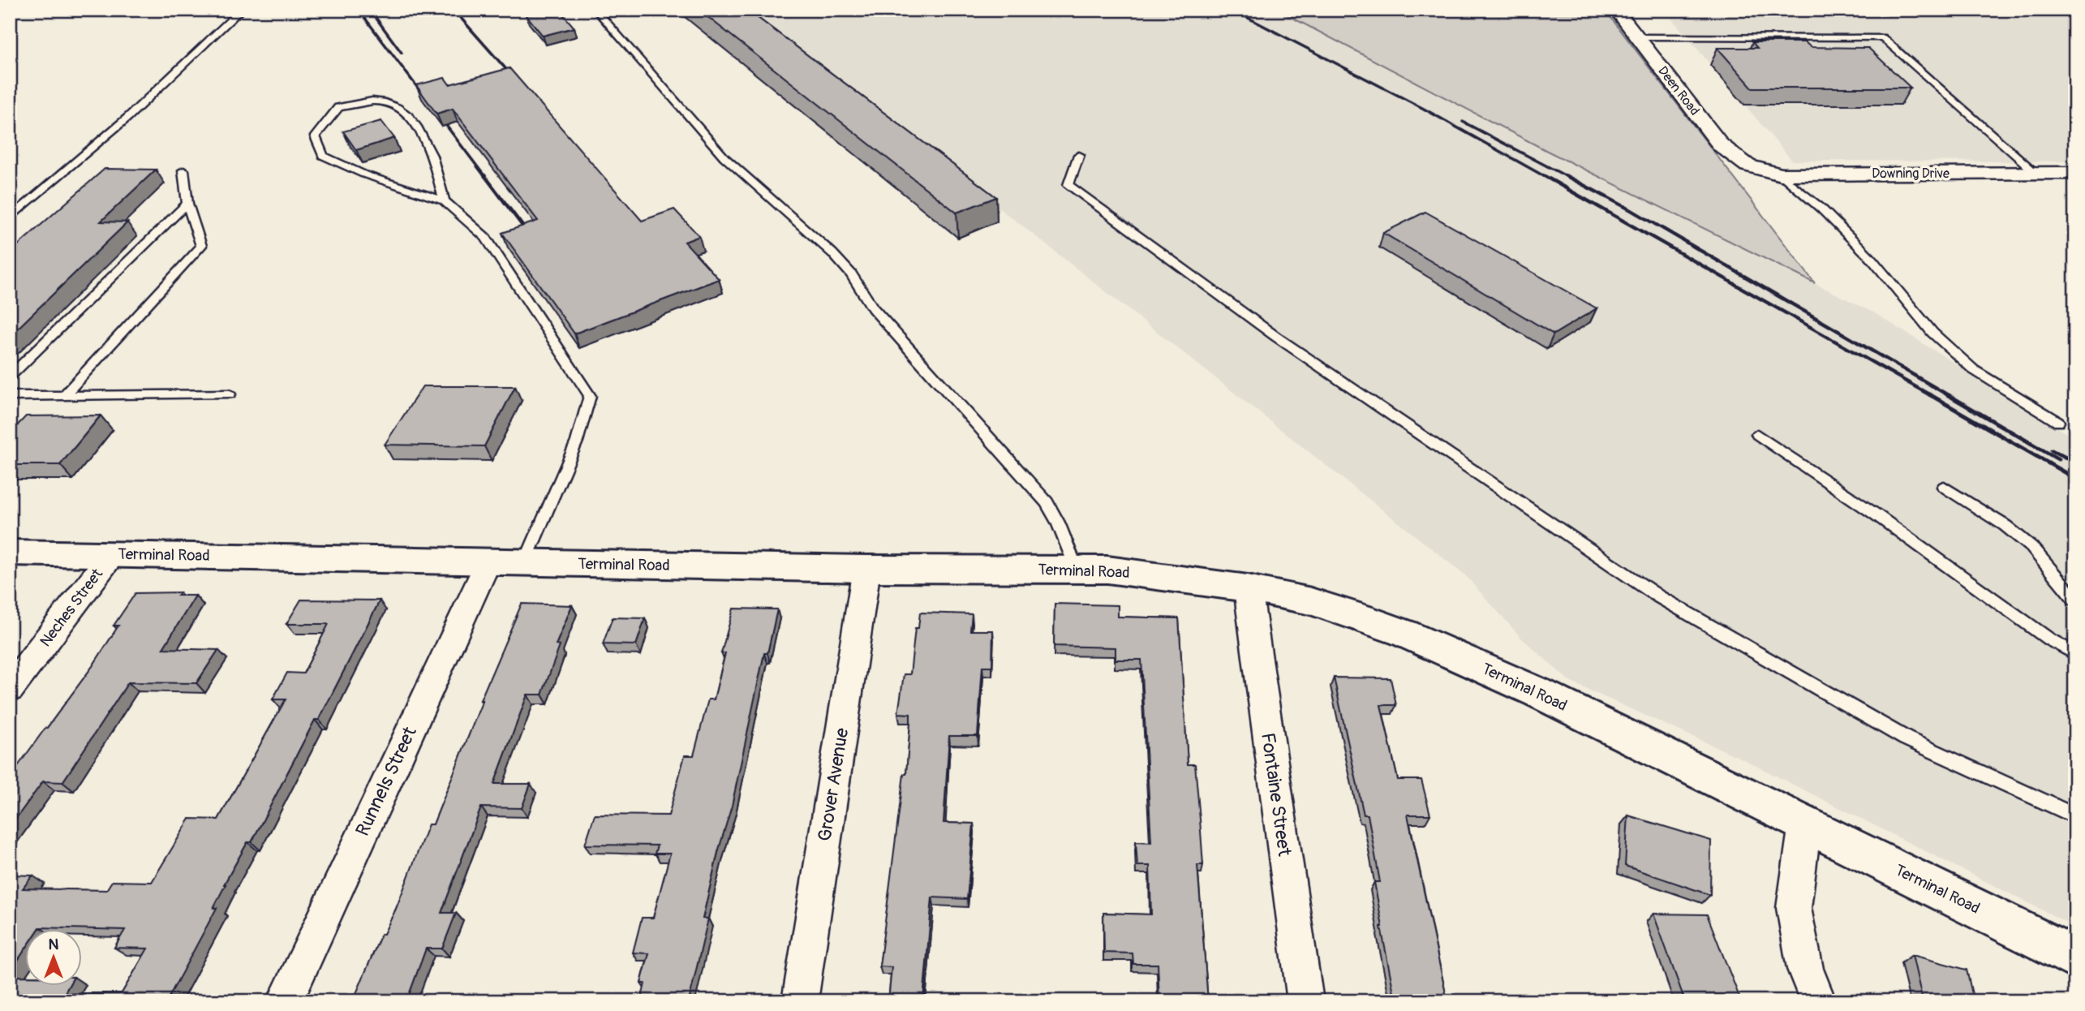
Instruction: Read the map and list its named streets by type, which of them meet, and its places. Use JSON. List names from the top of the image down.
{
  "streets": {
    "main road": ["Terminal Road"],
    "street": [
      "Deen Road",
      "Downing Drive",
      "Neches Street",
      "Runnels Street",
      "Grover Avenue",
      "Fontaine Street"
    ]
  },
  "crossings": [
    ["Deen Road", "Downing Drive"],
    ["Terminal Road", "Neches Street"],
    ["Terminal Road", "Runnels Street"],
    ["Terminal Road", "Grover Avenue"],
    ["Terminal Road", "Fontaine Street"]
  ],
  "north": "top"
}
